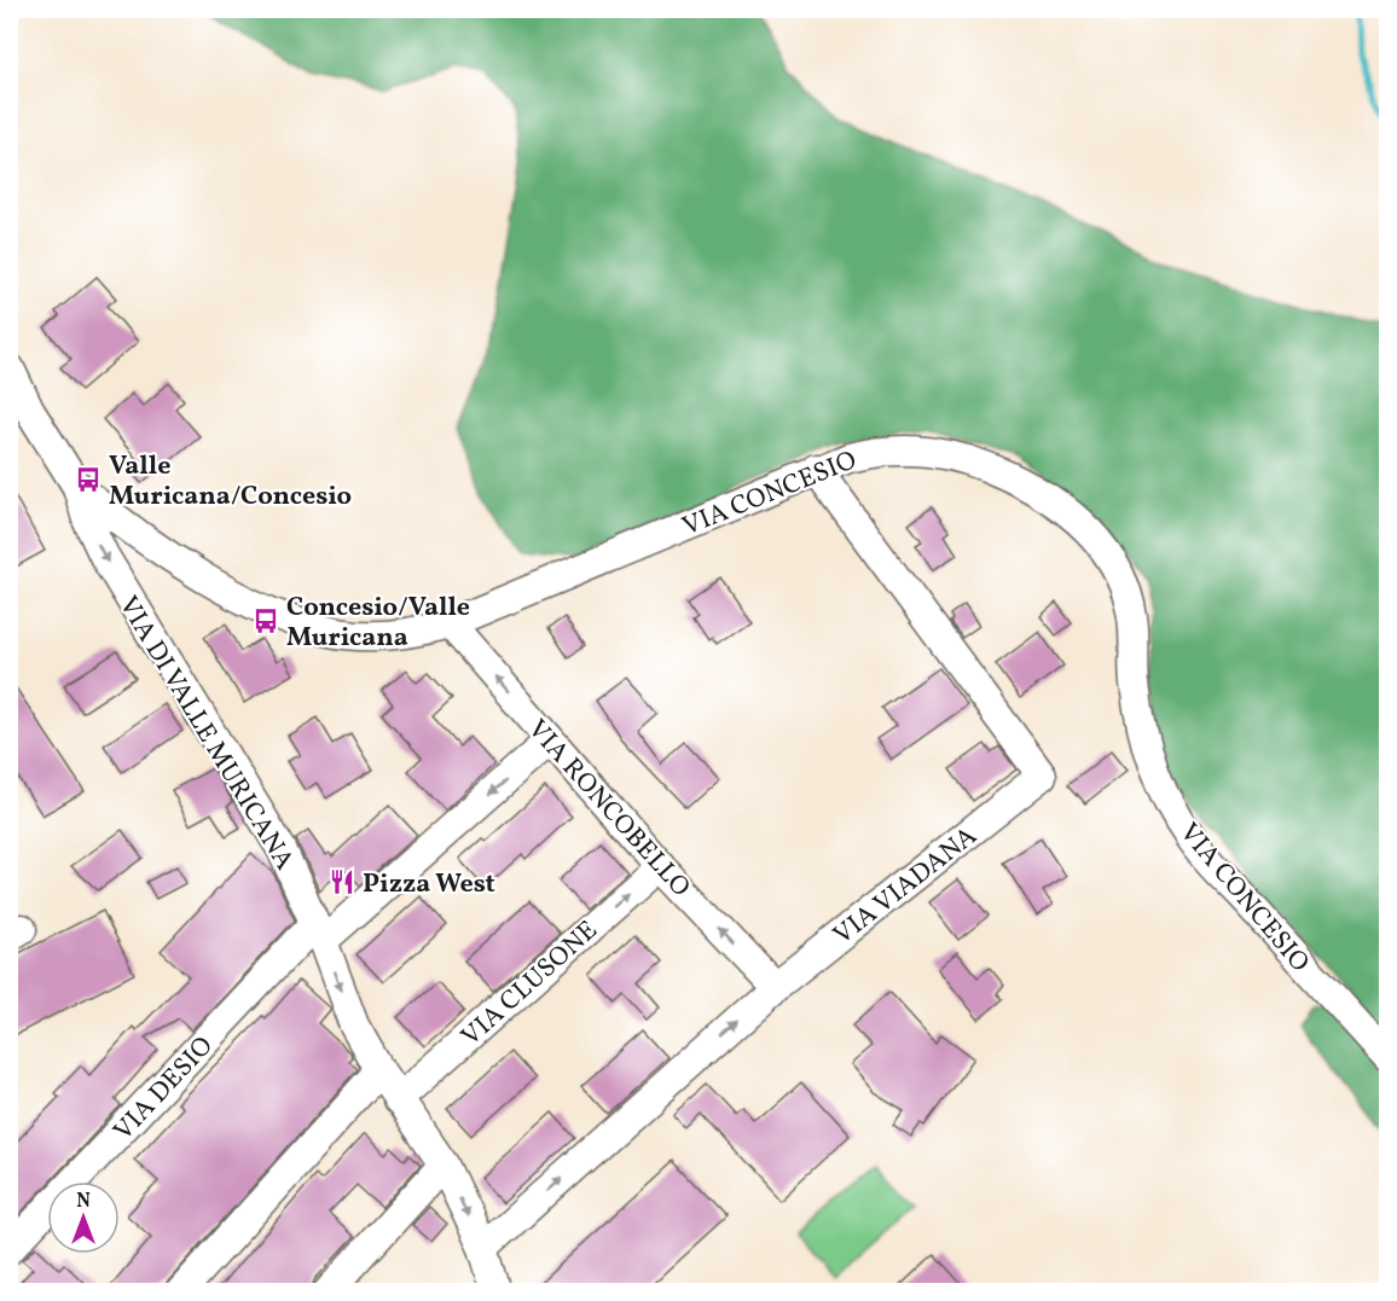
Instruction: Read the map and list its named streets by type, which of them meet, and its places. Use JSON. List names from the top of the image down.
{
  "streets": {
    "street": [
      "VIA CONCESIO",
      "VIA DI VALLE MURICANA",
      "VIA RONCOBELLO",
      "VIA VIADANA",
      "VIA CLUSONE",
      "VIA DESIO"
    ]
  },
  "crossings": [
    ["VIA CONCESIO", "VIA DI VALLE MURICANA"],
    ["VIA CONCESIO", "VIA RONCOBELLO"],
    ["VIA CONCESIO", "VIA VIADANA"],
    ["VIA DI VALLE MURICANA", "VIA VIADANA"],
    ["VIA DI VALLE MURICANA", "VIA CLUSONE"],
    ["VIA DI VALLE MURICANA", "VIA DESIO"],
    ["VIA RONCOBELLO", "VIA VIADANA"],
    ["VIA RONCOBELLO", "VIA CLUSONE"],
    ["VIA RONCOBELLO", "VIA DESIO"]
  ],
  "one_way": [
    "VIA DI VALLE MURICANA",
    "VIA RONCOBELLO",
    "VIA VIADANA",
    "VIA CLUSONE",
    "VIA DESIO"
  ],
  "places": {
    "bus stop": ["Valle Muricana/Concesio", "Concesio/Valle Muricana"],
    "restaurant": ["Pizza West"]
  },
  "north": "top"
}
